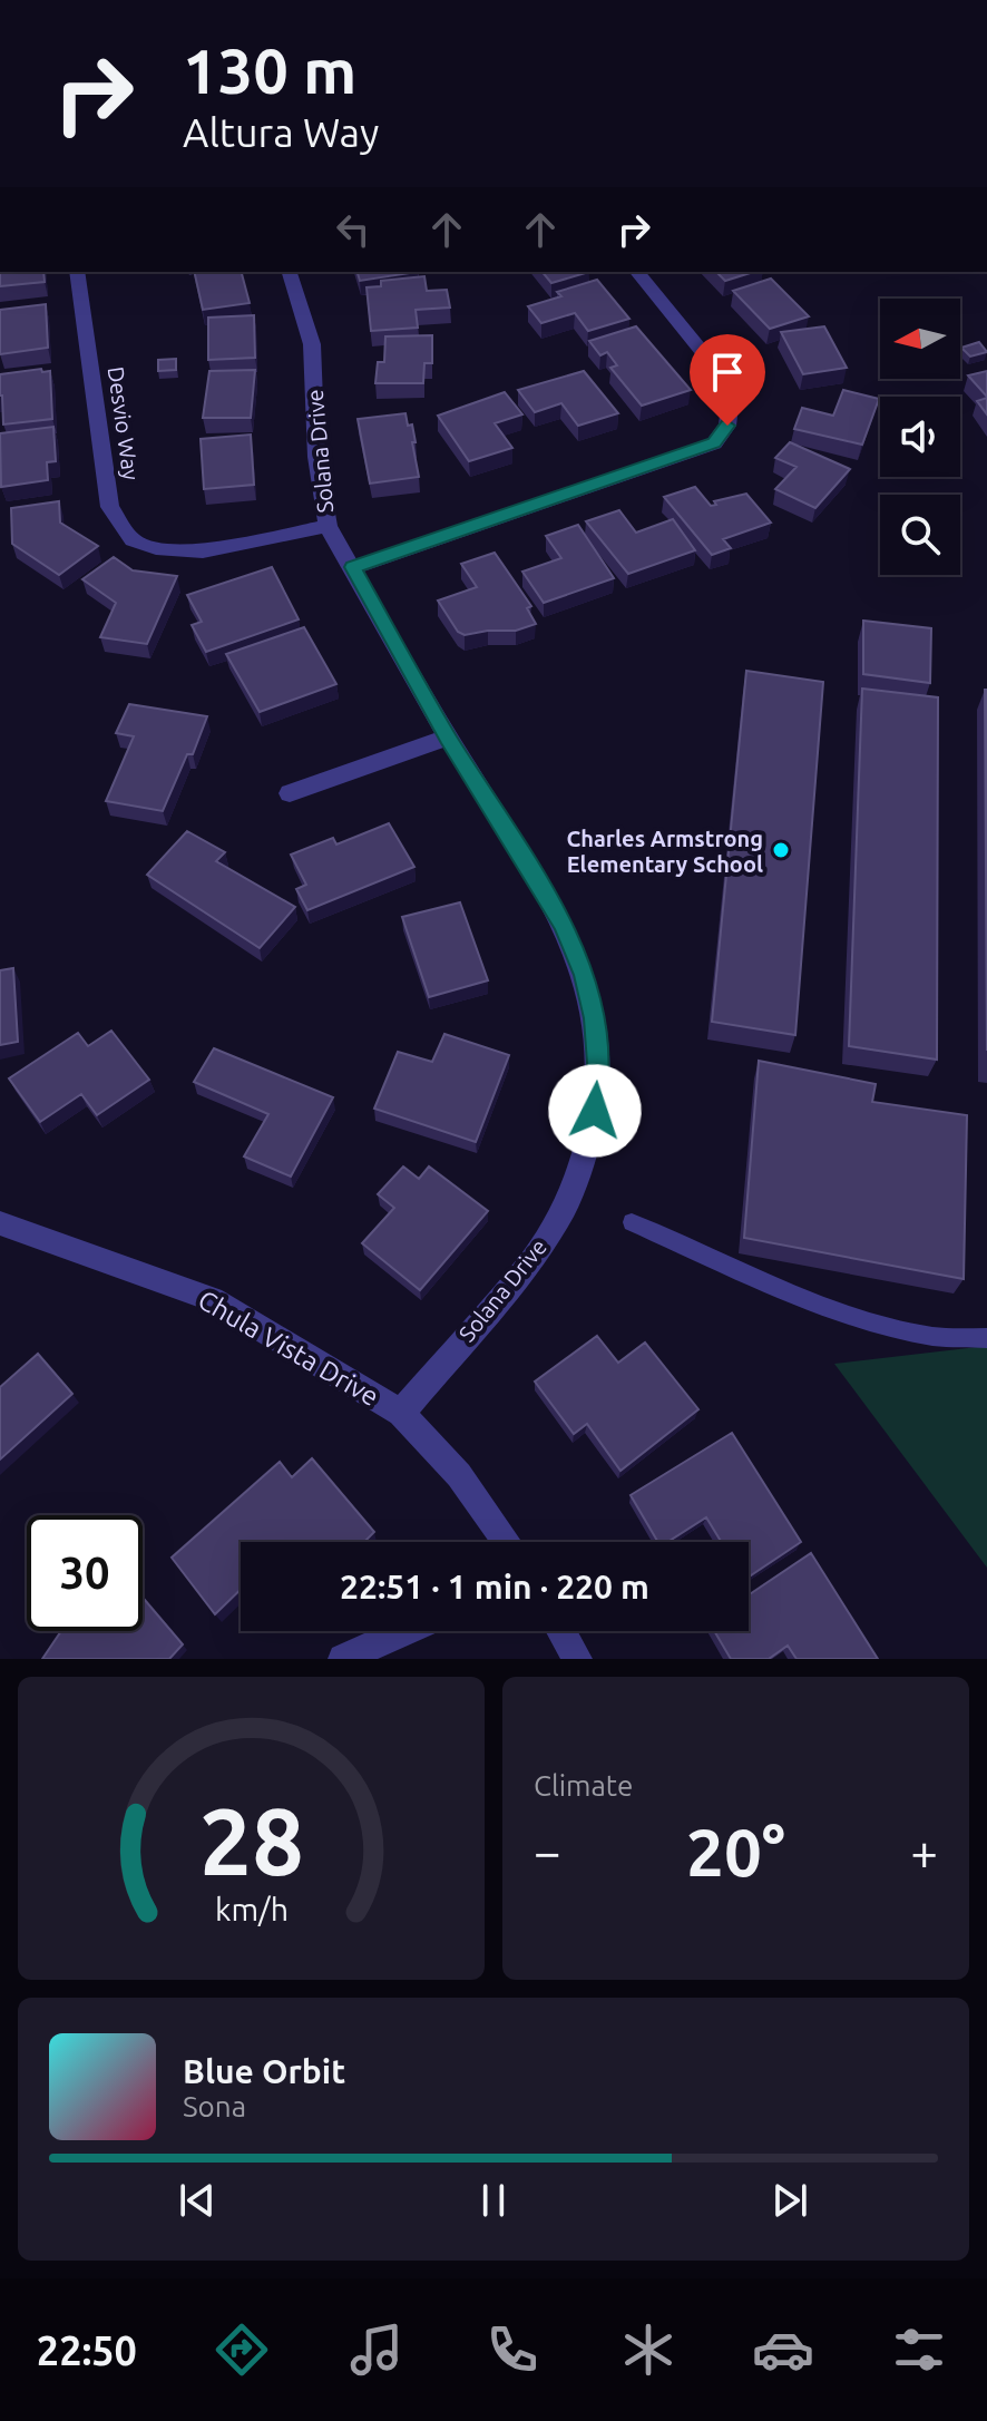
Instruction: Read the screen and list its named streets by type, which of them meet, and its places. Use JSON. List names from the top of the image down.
{
  "streets": {
    "street": ["Desvio Way", "Solana Drive", "Chula Vista Drive"]
  },
  "crossings": [
    ["Desvio Way", "Solana Drive"],
    ["Solana Drive", "Chula Vista Drive"]
  ],
  "places": ["Charles Armstrong Elementary School"],
  "north": "left",
  "page": {
    "turn": ["130 m", "Altura Way"],
    "limit": "30",
    "trip": "22:51 · 1 min · 220 m",
    "tile": "Climate",
    "heat": ["−", "20°", "+"],
    "song": ["Blue Orbit", "Sona"],
    "tabs": "22:50",
    "gauge": ["28", "km/h"]
  }
}
